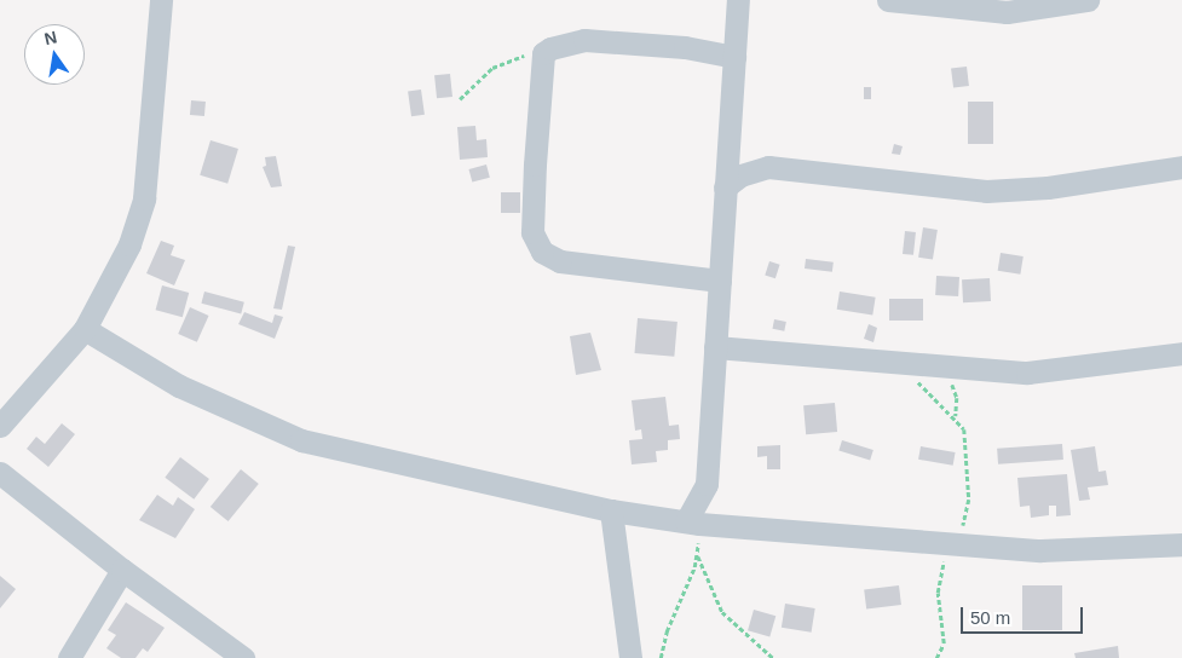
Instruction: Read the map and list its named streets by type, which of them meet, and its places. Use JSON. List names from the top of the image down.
{
  "scale_bar": "50 m",
  "north": "top"
}
